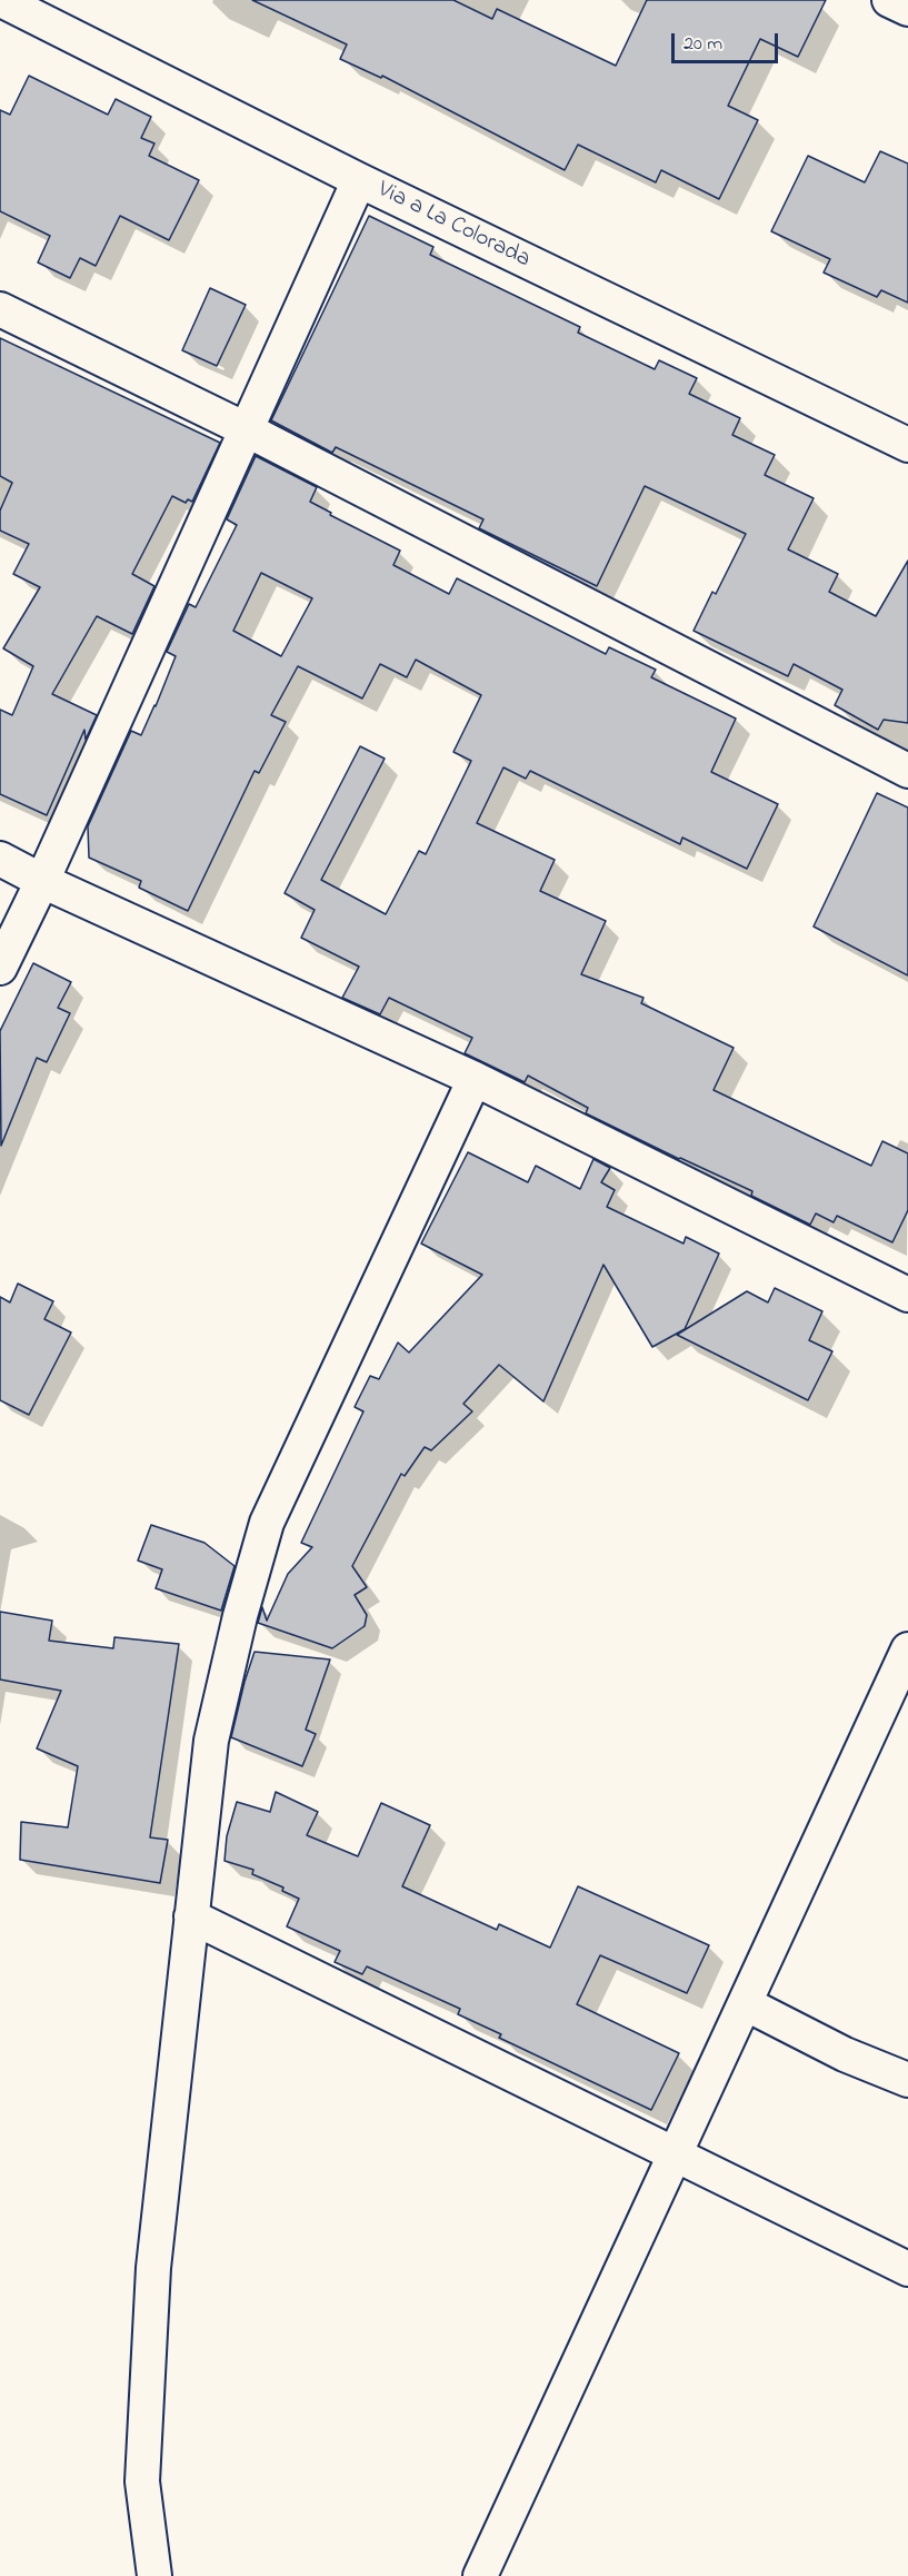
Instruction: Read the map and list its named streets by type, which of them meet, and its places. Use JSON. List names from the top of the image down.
{
  "streets": {
    "street": ["Via a La Colorada"]
  },
  "scale_bar": "20 m"
}
